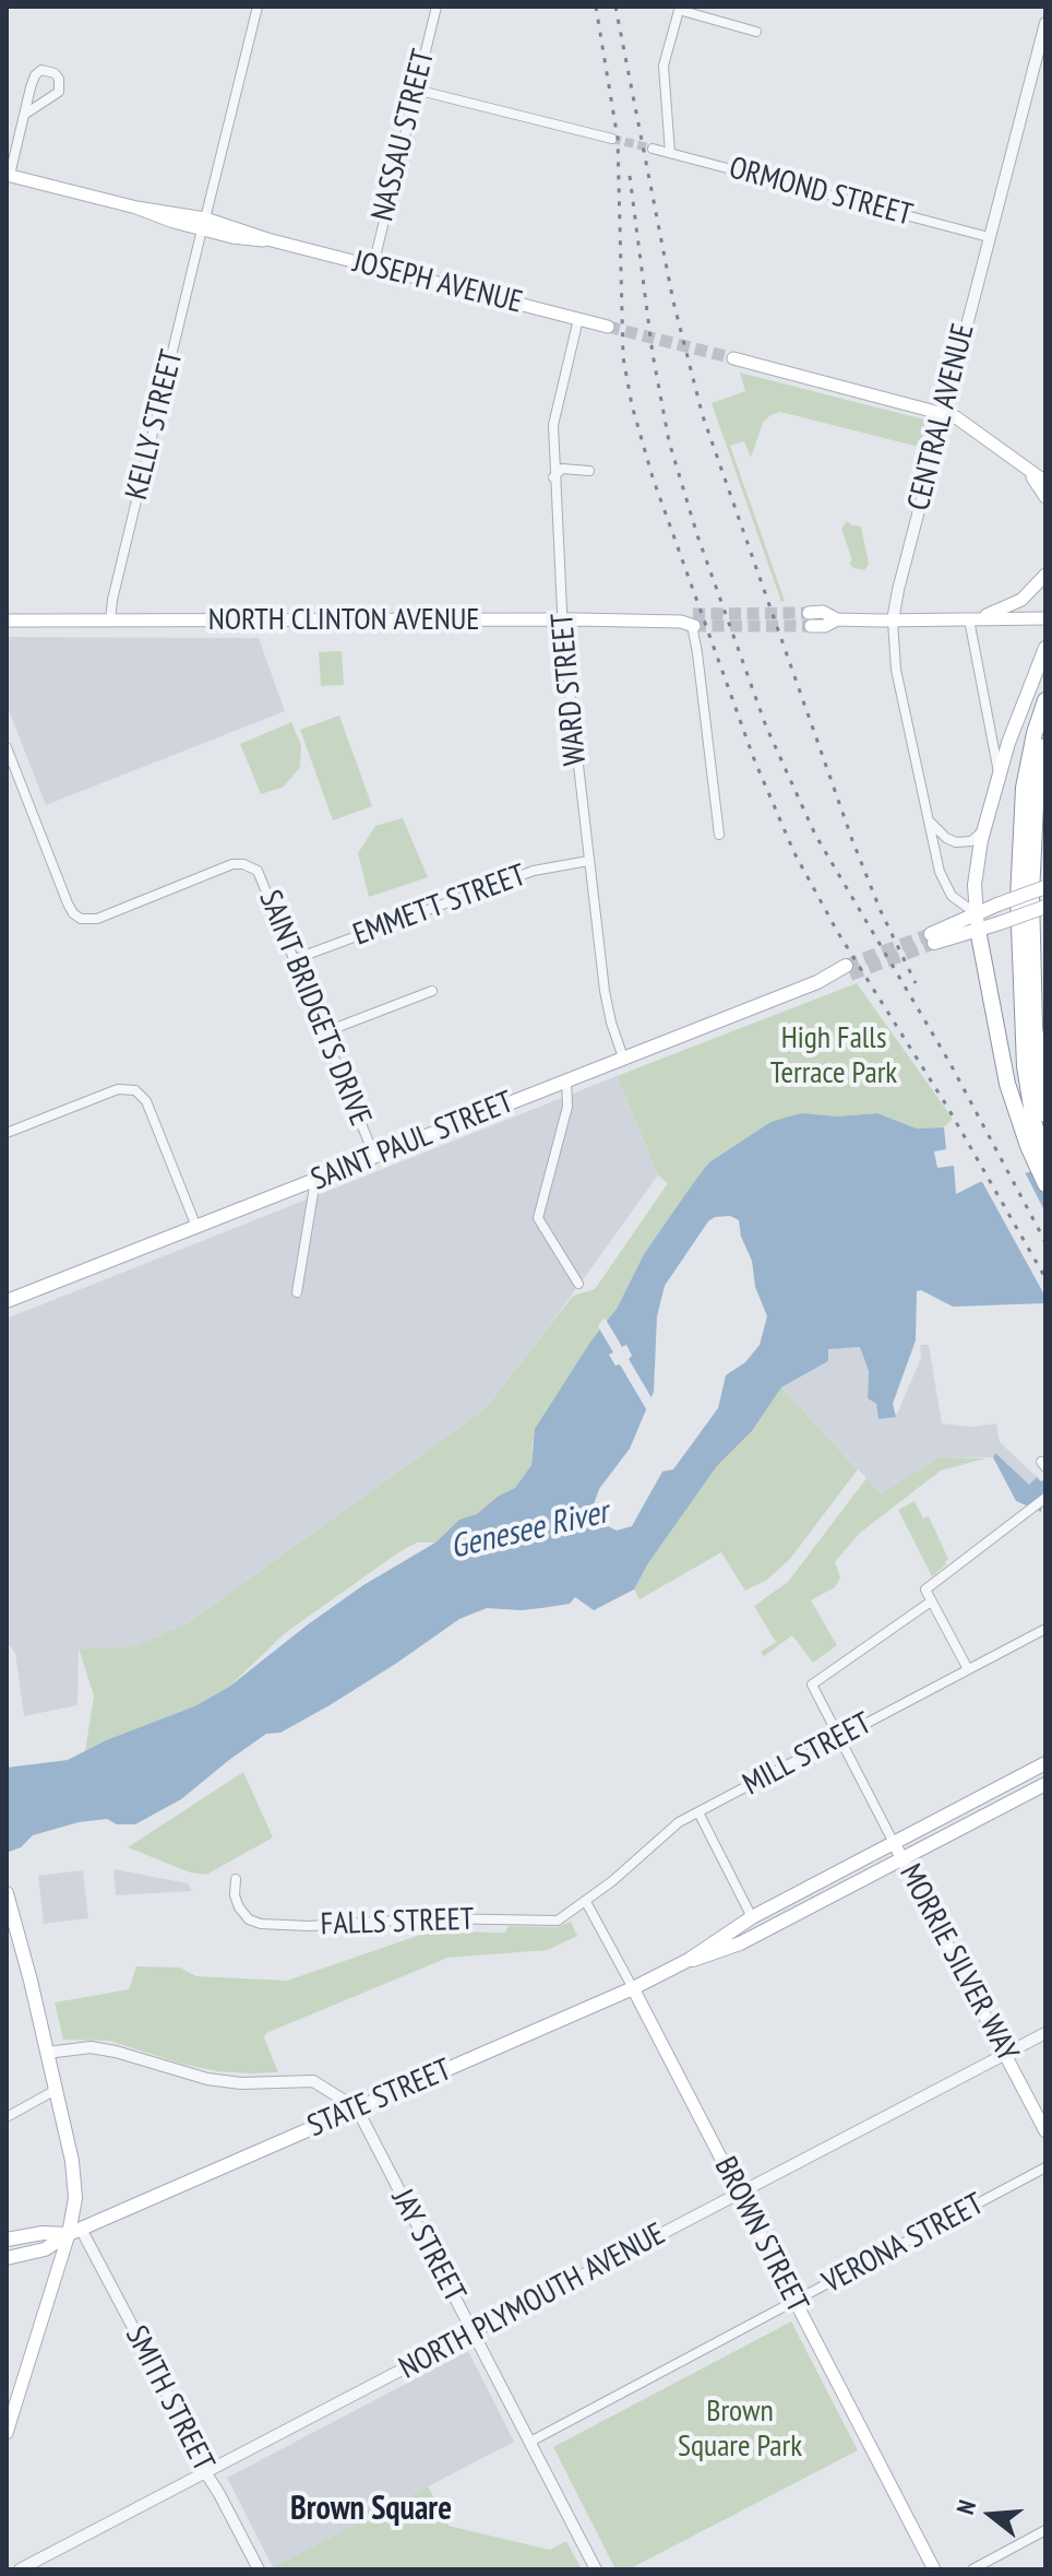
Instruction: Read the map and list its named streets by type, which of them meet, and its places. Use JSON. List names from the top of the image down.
{
  "streets": {
    "main road": [
      "JOSEPH AVENUE",
      "NORTH CLINTON AVENUE",
      "SAINT PAUL STREET",
      "MORRIE SILVER WAY",
      "STATE STREET",
      "BROWN STREET"
    ],
    "street": [
      "NASSAU STREET",
      "ORMOND STREET",
      "CENTRAL AVENUE",
      "KELLY STREET",
      "WARD STREET",
      "EMMETT STREET",
      "SAINT BRIDGETS DRIVE",
      "MILL STREET",
      "FALLS STREET",
      "VERONA STREET",
      "JAY STREET",
      "NORTH PLYMOUTH AVENUE",
      "SMITH STREET"
    ]
  },
  "crossings": [
    ["NASSAU STREET", "JOSEPH AVENUE"],
    ["ORMOND STREET", "CENTRAL AVENUE"],
    ["JOSEPH AVENUE", "KELLY STREET"],
    ["JOSEPH AVENUE", "WARD STREET"],
    ["KELLY STREET", "NORTH CLINTON AVENUE"],
    ["NORTH CLINTON AVENUE", "WARD STREET"],
    ["WARD STREET", "EMMETT STREET"],
    ["WARD STREET", "SAINT PAUL STREET"],
    ["EMMETT STREET", "SAINT BRIDGETS DRIVE"],
    ["SAINT BRIDGETS DRIVE", "SAINT PAUL STREET"],
    ["MILL STREET", "FALLS STREET"],
    ["MILL STREET", "BROWN STREET"],
    ["FALLS STREET", "BROWN STREET"],
    ["MORRIE SILVER WAY", "STATE STREET"],
    ["MORRIE SILVER WAY", "NORTH PLYMOUTH AVENUE"],
    ["STATE STREET", "BROWN STREET"],
    ["STATE STREET", "JAY STREET"],
    ["STATE STREET", "SMITH STREET"],
    ["BROWN STREET", "VERONA STREET"],
    ["BROWN STREET", "NORTH PLYMOUTH AVENUE"],
    ["VERONA STREET", "JAY STREET"],
    ["JAY STREET", "NORTH PLYMOUTH AVENUE"],
    ["NORTH PLYMOUTH AVENUE", "SMITH STREET"]
  ],
  "districts": ["Brown Square"],
  "water": ["Genesee River"],
  "parks": ["High Falls Terrace Park", "Brown Square Park"],
  "north": "left"
}
